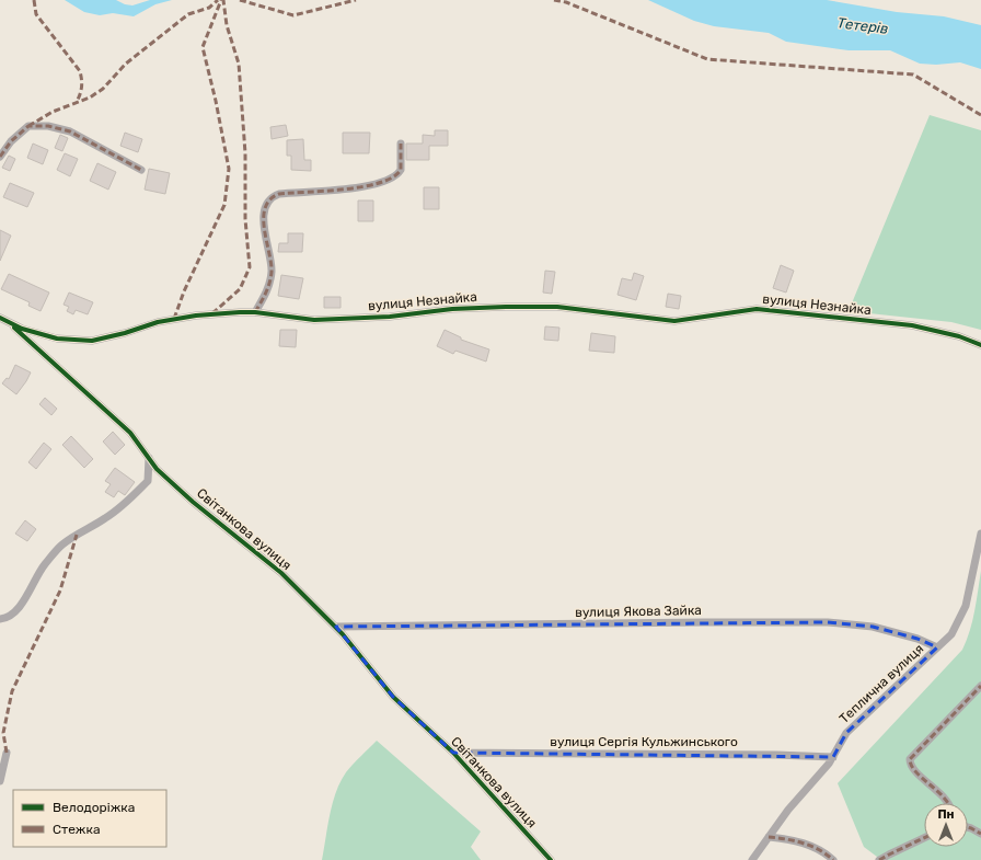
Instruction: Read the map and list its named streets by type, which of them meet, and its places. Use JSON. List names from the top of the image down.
{
  "streets": {
    "street": [
      "вулиця Незнайка",
      "Світанкова вулиця",
      "вулиця Якова Зайка",
      "Теплична вулиця",
      "вулиця Сергія Кульжинського"
    ]
  },
  "crossings": [
    ["вулиця Незнайка", "Світанкова вулиця"],
    ["Світанкова вулиця", "вулиця Якова Зайка"],
    ["Світанкова вулиця", "вулиця Сергія Кульжинського"],
    ["вулиця Якова Зайка", "Теплична вулиця"],
    ["Теплична вулиця", "вулиця Сергія Кульжинського"]
  ],
  "water": ["Тетерів"],
  "legend": ["Велодоріжка", "Стежка"],
  "north": "top"
}
